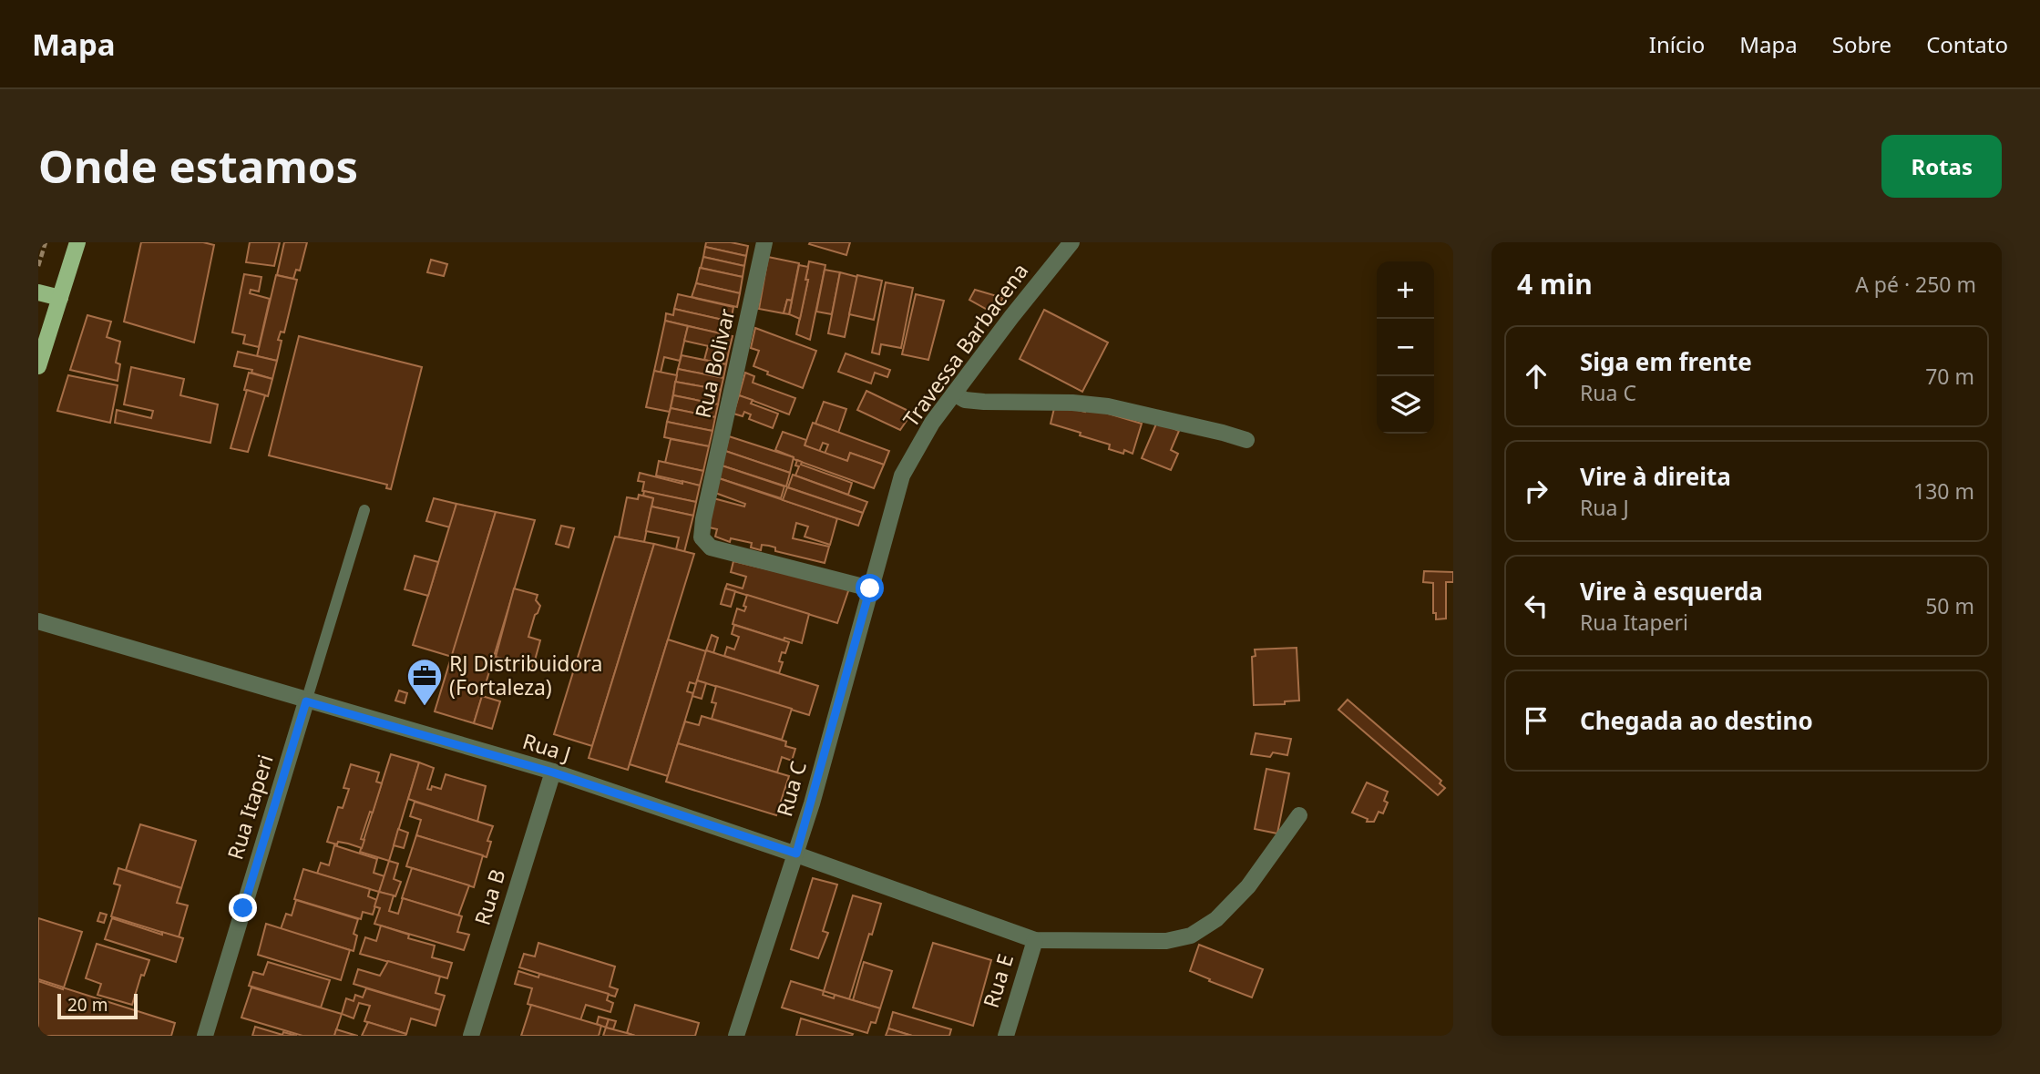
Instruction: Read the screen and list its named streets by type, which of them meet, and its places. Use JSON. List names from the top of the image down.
{
  "streets": {
    "street": [
      "Travessa Barbacena",
      "Rua Bolivar",
      "Rua J",
      "Rua C",
      "Rua Itaperi",
      "Rua B",
      "Rua E"
    ]
  },
  "crossings": [
    ["Travessa Barbacena", "Rua Bolivar"],
    ["Travessa Barbacena", "Rua C"],
    ["Rua Bolivar", "Rua C"],
    ["Rua J", "Rua C"],
    ["Rua J", "Rua Itaperi"],
    ["Rua J", "Rua B"],
    ["Rua J", "Rua E"]
  ],
  "places": {
    "office": ["RJ Distribuidora (Fortaleza)"]
  },
  "scale_bar": "20 m",
  "page": {
    "header": "Mapa",
    "nav": [
      "Início",
      "Mapa",
      "Sobre",
      "Contato"
    ],
    "buttons": "Rotas",
    "title": "Onde estamos",
    "heading": ["4 min", "A pé · 250 m"],
    "map_buttons": ["+", "−"],
    "list": [
      ["Siga em frente", "Rua C", "70 m"],
      ["Vire à direita", "Rua J", "130 m"],
      ["Vire à esquerda", "Rua Itaperi", "50 m"],
      "Chegada ao destino"
    ],
    "scale": "20 m"
  }
}
